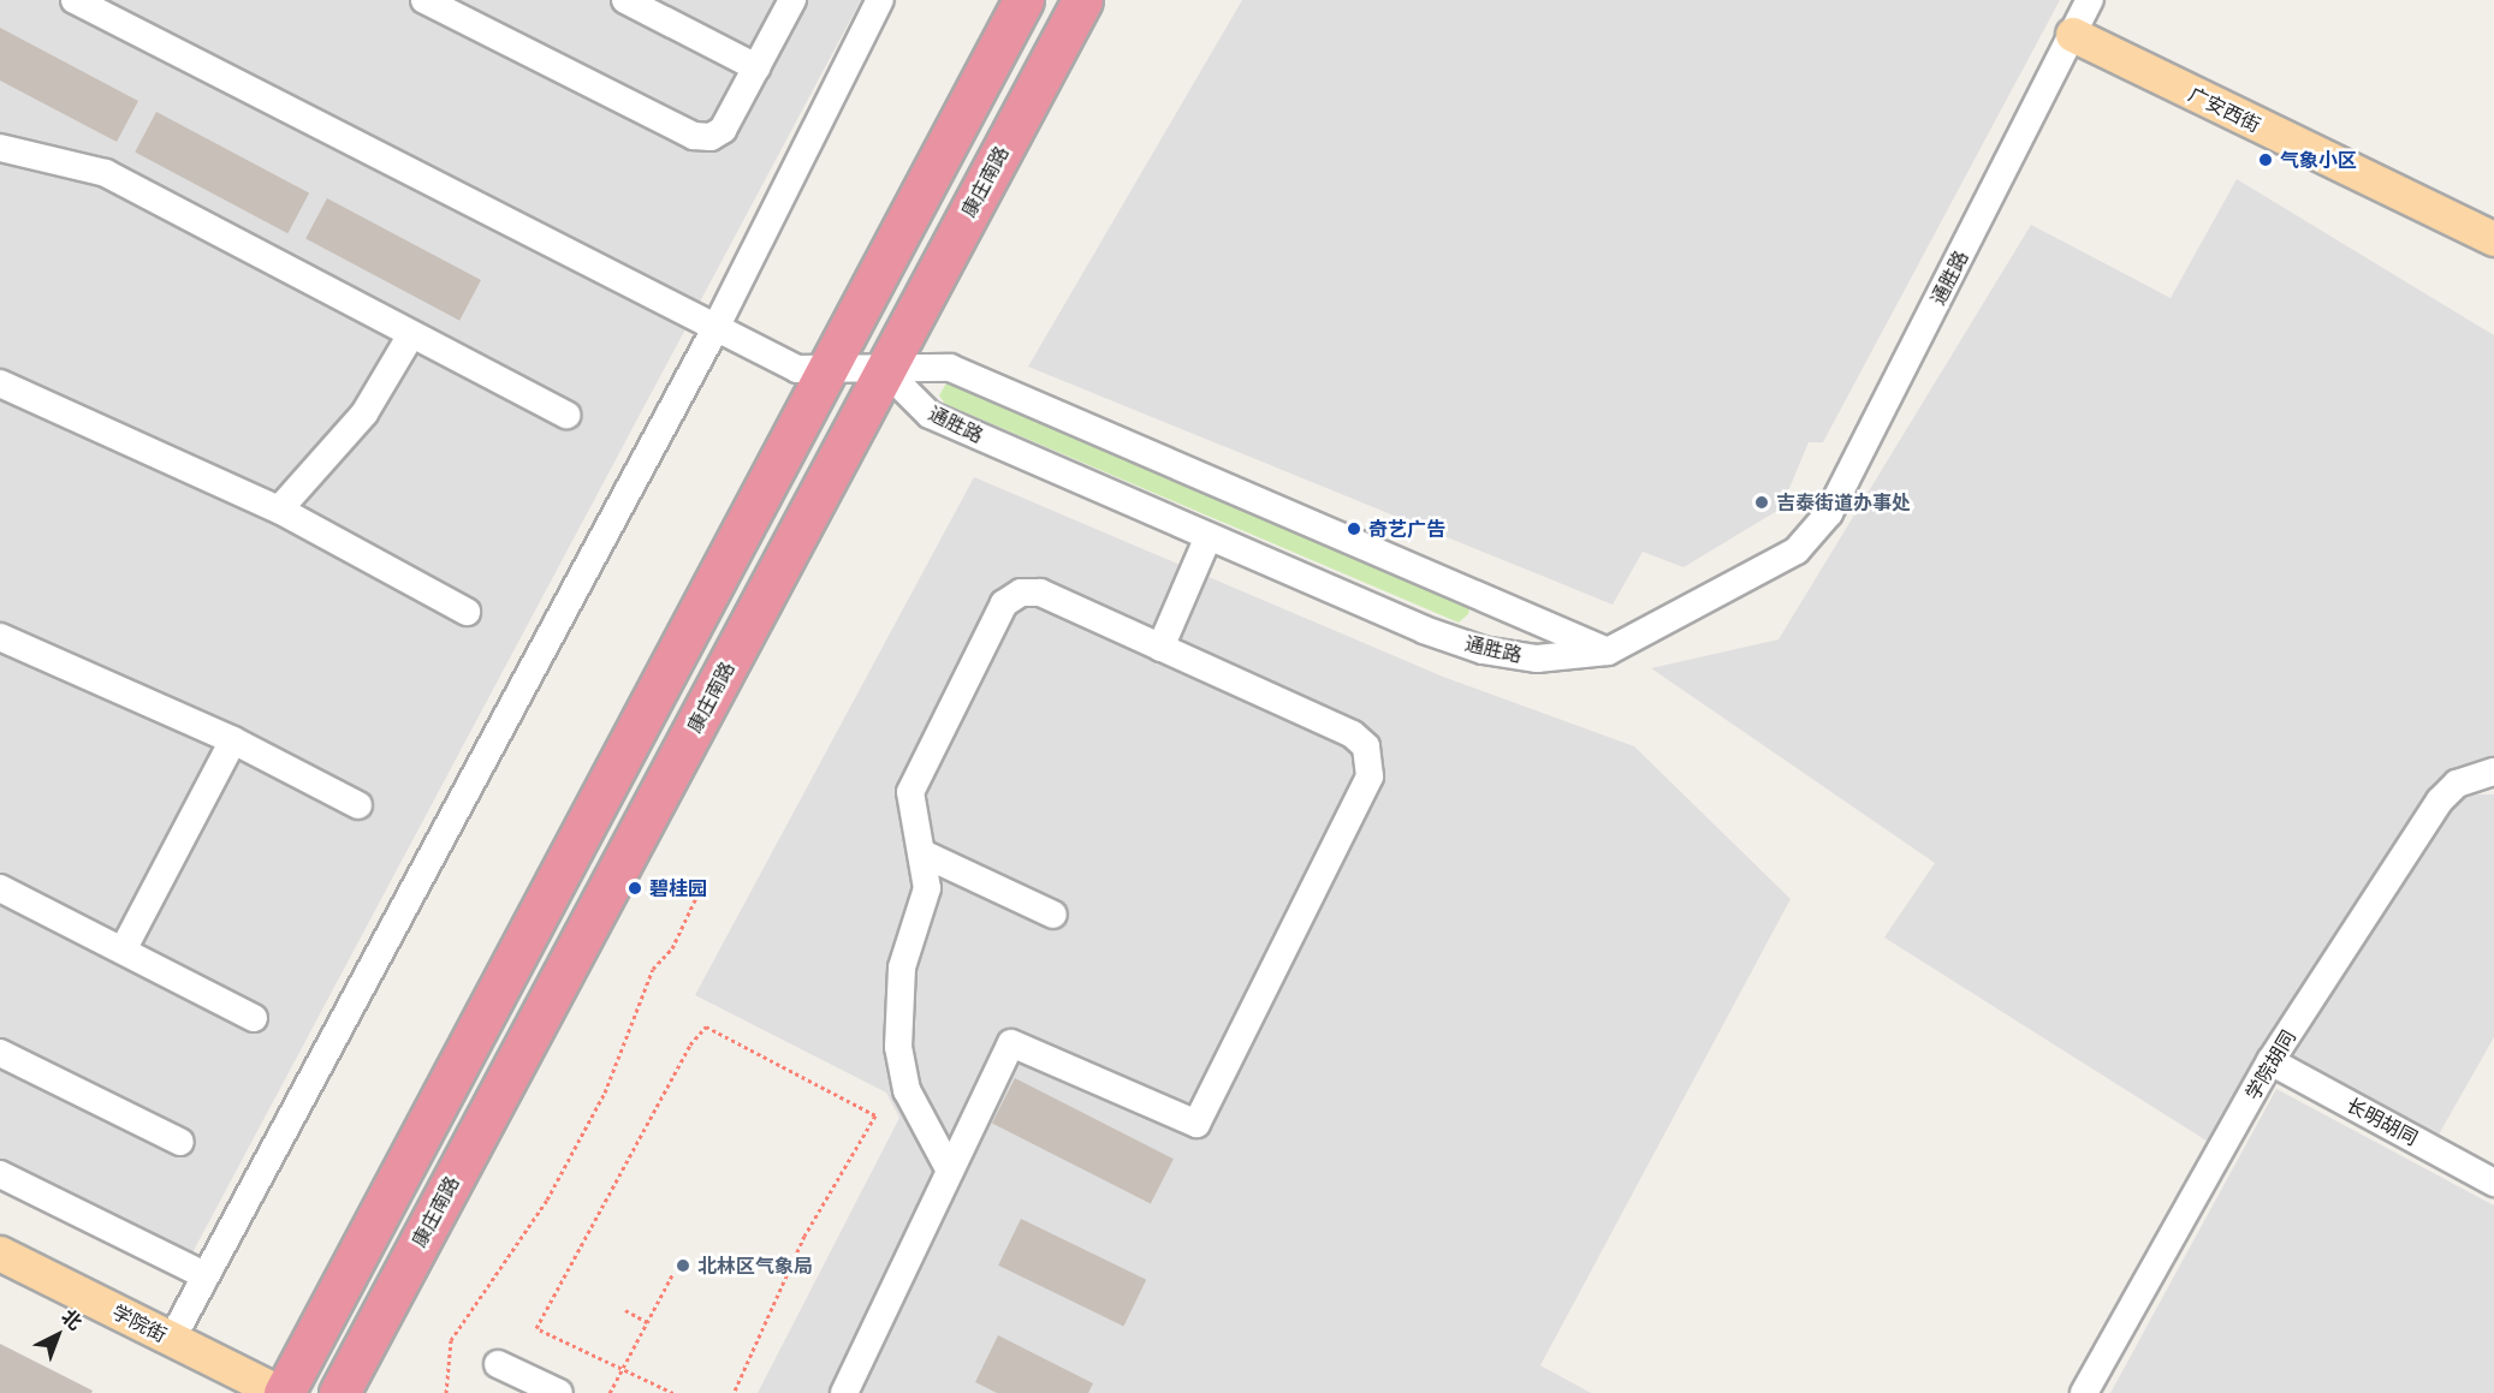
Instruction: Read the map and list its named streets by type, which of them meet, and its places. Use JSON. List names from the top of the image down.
{
  "streets": {
    "highway": ["康庄南路"],
    "main road": ["广安西街", "学院街"],
    "street": ["通胜路", "学院胡同", "长明胡同"]
  },
  "crossings": [
    ["广安西街", "通胜路"],
    ["康庄南路", "通胜路"],
    ["学院胡同", "长明胡同"]
  ],
  "places": [
    "气象小区",
    "吉泰街道办事处",
    "奇艺广告",
    "碧桂园",
    "北林区气象局"
  ],
  "north": "top right"
}
